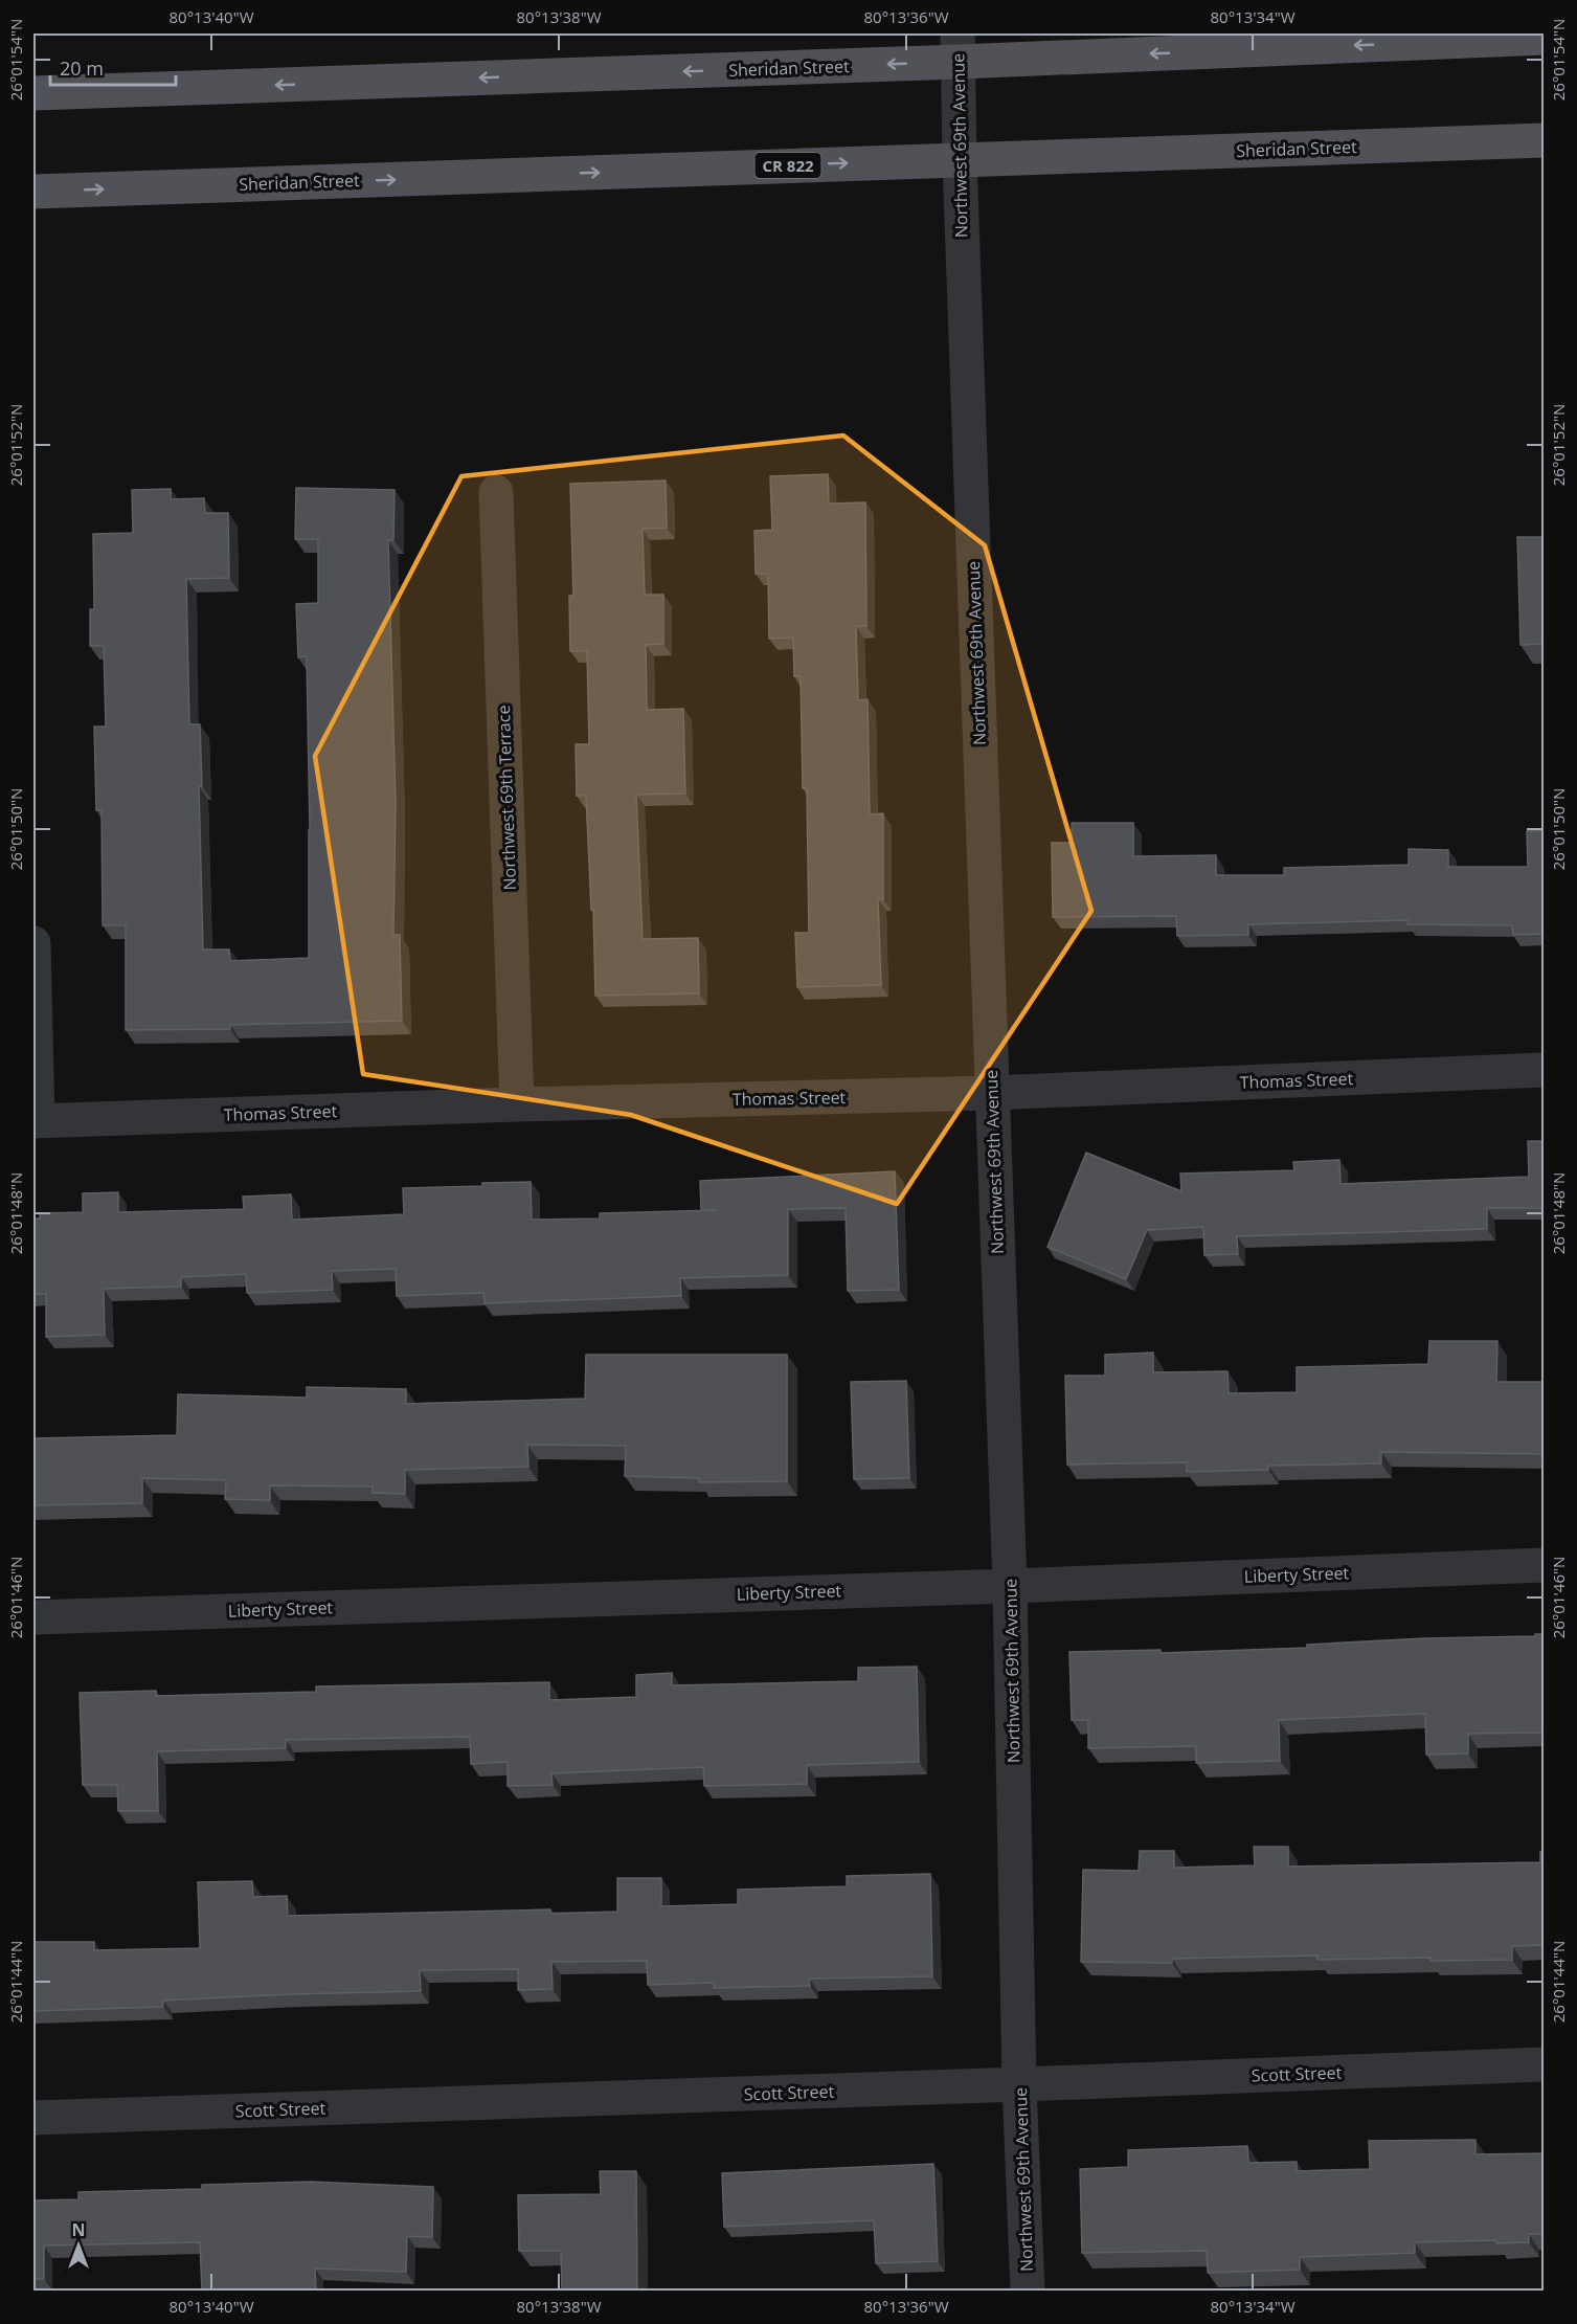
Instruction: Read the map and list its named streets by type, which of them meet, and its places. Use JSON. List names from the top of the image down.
{
  "streets": {
    "main road": ["Sheridan Street", "CR 822"],
    "street": [
      "Northwest 69th Avenue",
      "Northwest 69th Terrace",
      "Thomas Street",
      "Liberty Street",
      "Scott Street"
    ]
  },
  "crossings": [
    ["Sheridan Street", "Northwest 69th Avenue"],
    ["Northwest 69th Avenue", "Thomas Street"],
    ["Northwest 69th Avenue", "Liberty Street"],
    ["Northwest 69th Avenue", "Scott Street"],
    ["Northwest 69th Terrace", "Thomas Street"]
  ],
  "scale_bar": "20 m",
  "north": "top",
  "coordinates": [
    "80°13'40\"W",
    "80°13'38\"W",
    "80°13'36\"W",
    "80°13'34\"W",
    "26°01'54\"N",
    "26°01'52\"N",
    "26°01'50\"N",
    "26°01'48\"N",
    "26°01'46\"N",
    "26°01'44\"N"
  ]
}
